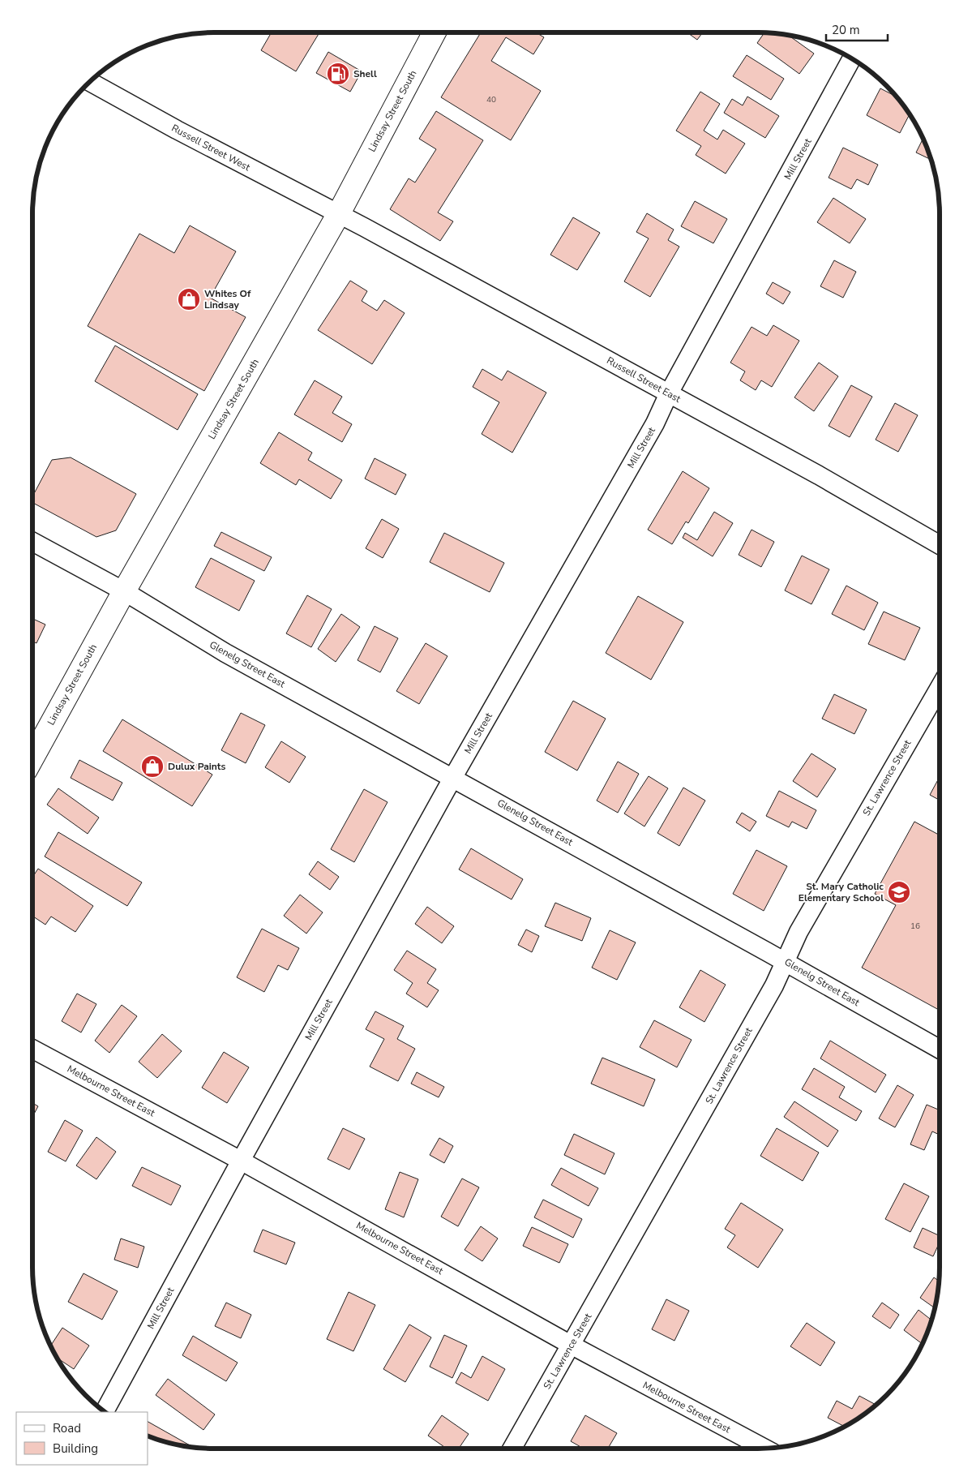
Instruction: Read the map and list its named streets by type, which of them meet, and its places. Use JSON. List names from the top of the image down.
{
  "streets": {
    "main road": ["Lindsay Street South"],
    "street": [
      "Russell Street West",
      "Mill Street",
      "Russell Street East",
      "Glenelg Street East",
      "St. Lawrence Street",
      "Melbourne Street East"
    ]
  },
  "crossings": [
    ["Lindsay Street South", "Russell Street West"],
    ["Lindsay Street South", "Russell Street East"],
    ["Lindsay Street South", "Glenelg Street East"],
    ["Russell Street West", "Russell Street East"],
    ["Mill Street", "Russell Street East"],
    ["Mill Street", "Glenelg Street East"],
    ["Mill Street", "Melbourne Street East"],
    ["Glenelg Street East", "St. Lawrence Street"],
    ["St. Lawrence Street", "Melbourne Street East"]
  ],
  "places": {
    "fuel station": ["Shell"],
    "shop": ["Whites Of Lindsay", "Dulux Paints"],
    "school or university": ["St. Mary Catholic Elementary School"]
  },
  "house_numbers": ["40", "16"],
  "legend": ["Road", "Building"],
  "scale_bar": "20 m"
}
